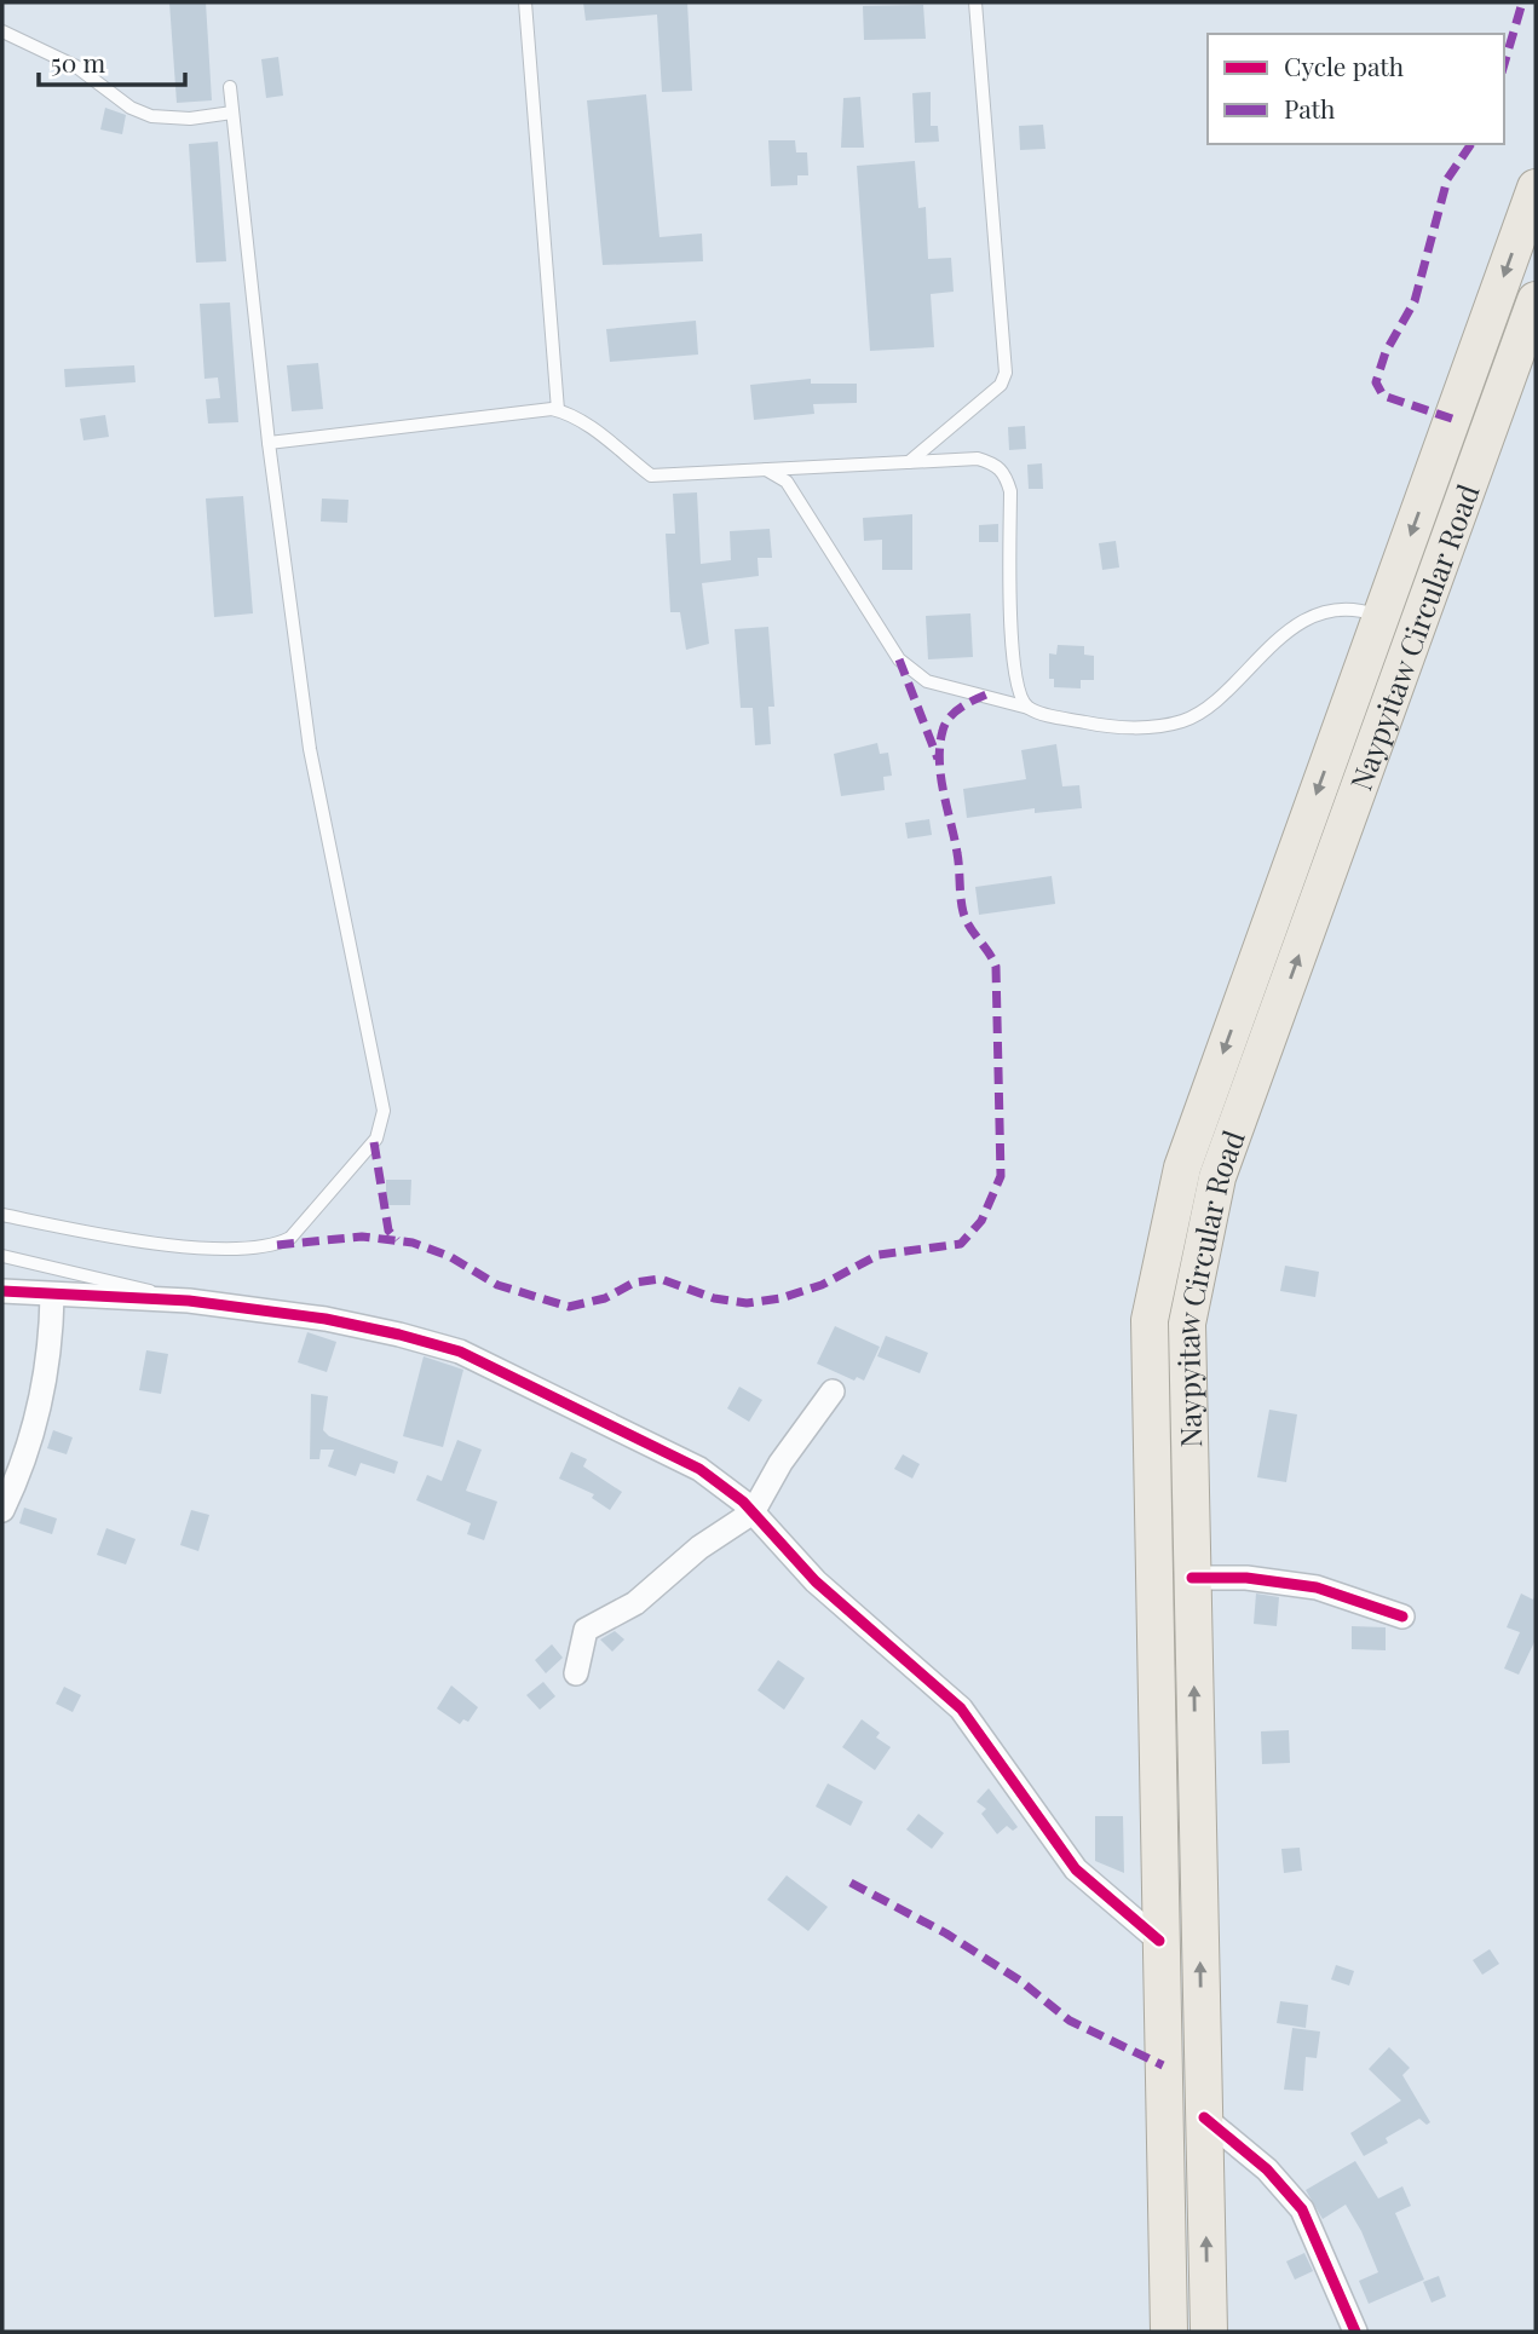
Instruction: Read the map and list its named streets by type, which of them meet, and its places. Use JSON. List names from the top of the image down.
{
  "streets": {
    "main road": ["Naypyitaw Circular Road"]
  },
  "legend": ["Cycle path", "Path"],
  "scale_bar": "50 m"
}
